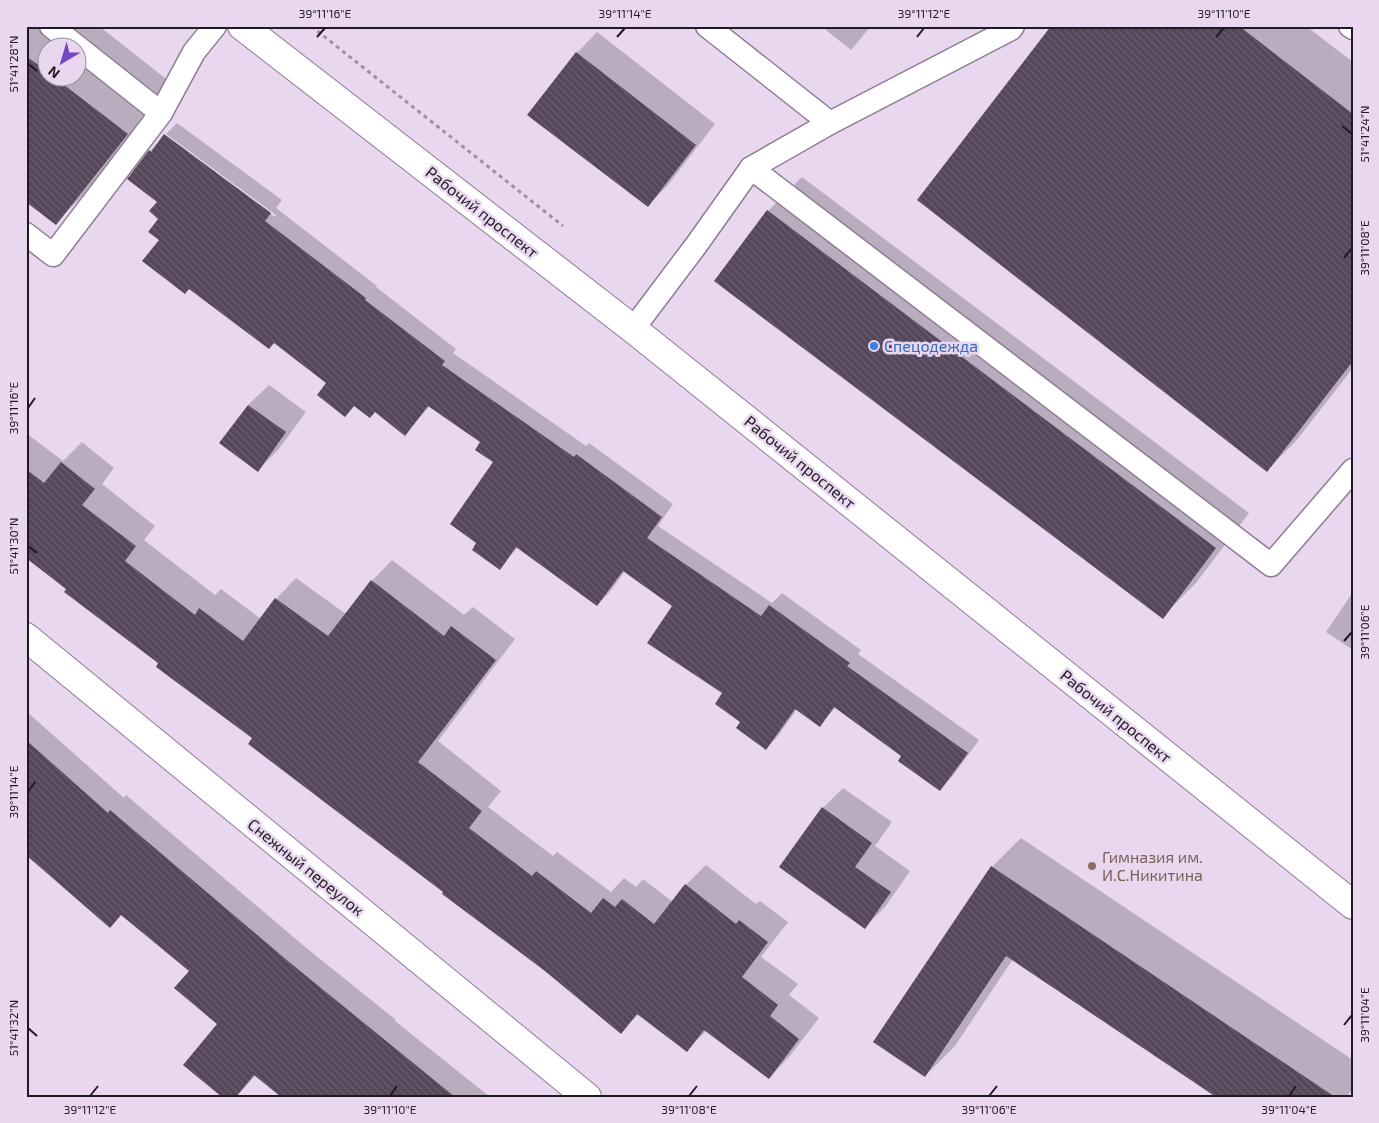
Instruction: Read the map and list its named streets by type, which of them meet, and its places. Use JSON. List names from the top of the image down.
{
  "streets": {
    "street": ["Рабочий проспект", "Снежный переулок"]
  },
  "places": ["Спецодежда", "Гимназия им. И.С.Никитина"],
  "north": "bottom left",
  "coordinates": [
    "39°11'16\"E",
    "39°11'14\"E",
    "39°11'12\"E",
    "39°11'10\"E",
    "51°41'28\"N",
    "51°41'24\"N",
    "39°11'08\"E",
    "51°41'30\"N",
    "39°11'06\"E",
    "39°11'04\"E",
    "51°41'32\"N"
  ]
}
